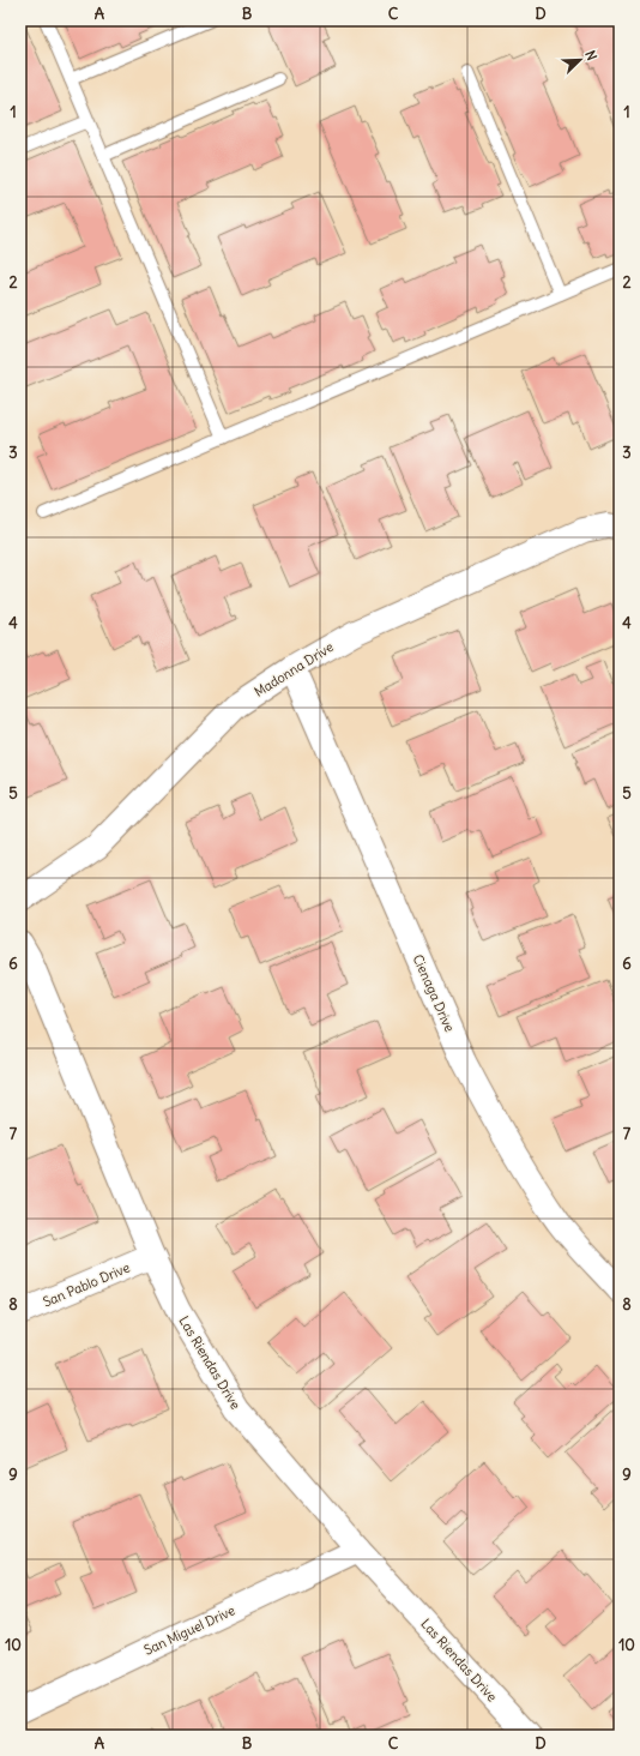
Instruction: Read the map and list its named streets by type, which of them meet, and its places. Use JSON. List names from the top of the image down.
{
  "streets": {
    "street": [
      "Madonna Drive",
      "Cienaga Drive",
      "San Pablo Drive",
      "Las Riendas Drive",
      "San Miguel Drive"
    ]
  },
  "crossings": [
    ["Madonna Drive", "Cienaga Drive"],
    ["San Pablo Drive", "Las Riendas Drive"],
    ["Las Riendas Drive", "San Miguel Drive"]
  ],
  "north": "top right",
  "grid": {
    "columns": [
      "A",
      "B",
      "C",
      "D"
    ],
    "rows": [
      "1",
      "2",
      "3",
      "4",
      "5",
      "6",
      "7",
      "8",
      "9",
      "10"
    ]
  }
}
